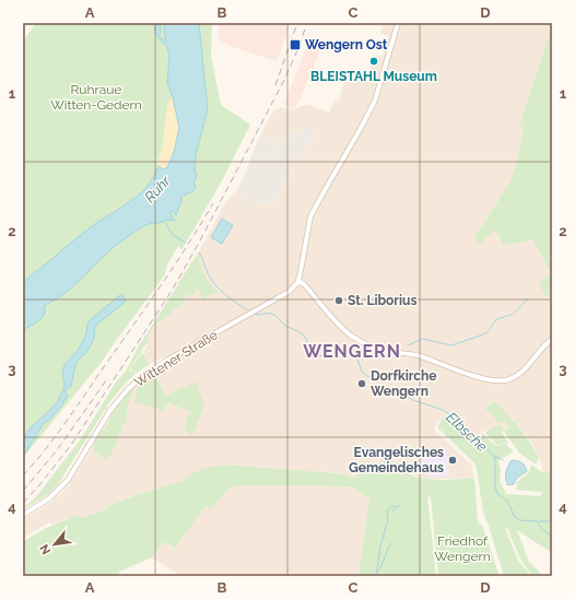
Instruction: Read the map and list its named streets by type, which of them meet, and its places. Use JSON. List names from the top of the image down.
{
  "streets": {
    "main road": ["Wittener Straße"]
  },
  "districts": ["WENGERN"],
  "water": ["Ruhr", "Elbsche"],
  "parks": ["Ruhraue Witten-Gedern", "Friedhof Wengern"],
  "places": {
    "transit": ["Wengern Ost"],
    "other": [
      "BLEISTAHL Museum",
      "St. Liborius",
      "Dorfkirche Wengern",
      "Evangelisches Gemeindehaus"
    ]
  },
  "north": "bottom left",
  "grid": {
    "columns": [
      "A",
      "B",
      "C",
      "D"
    ],
    "rows": [
      "1",
      "2",
      "3",
      "4"
    ]
  }
}
